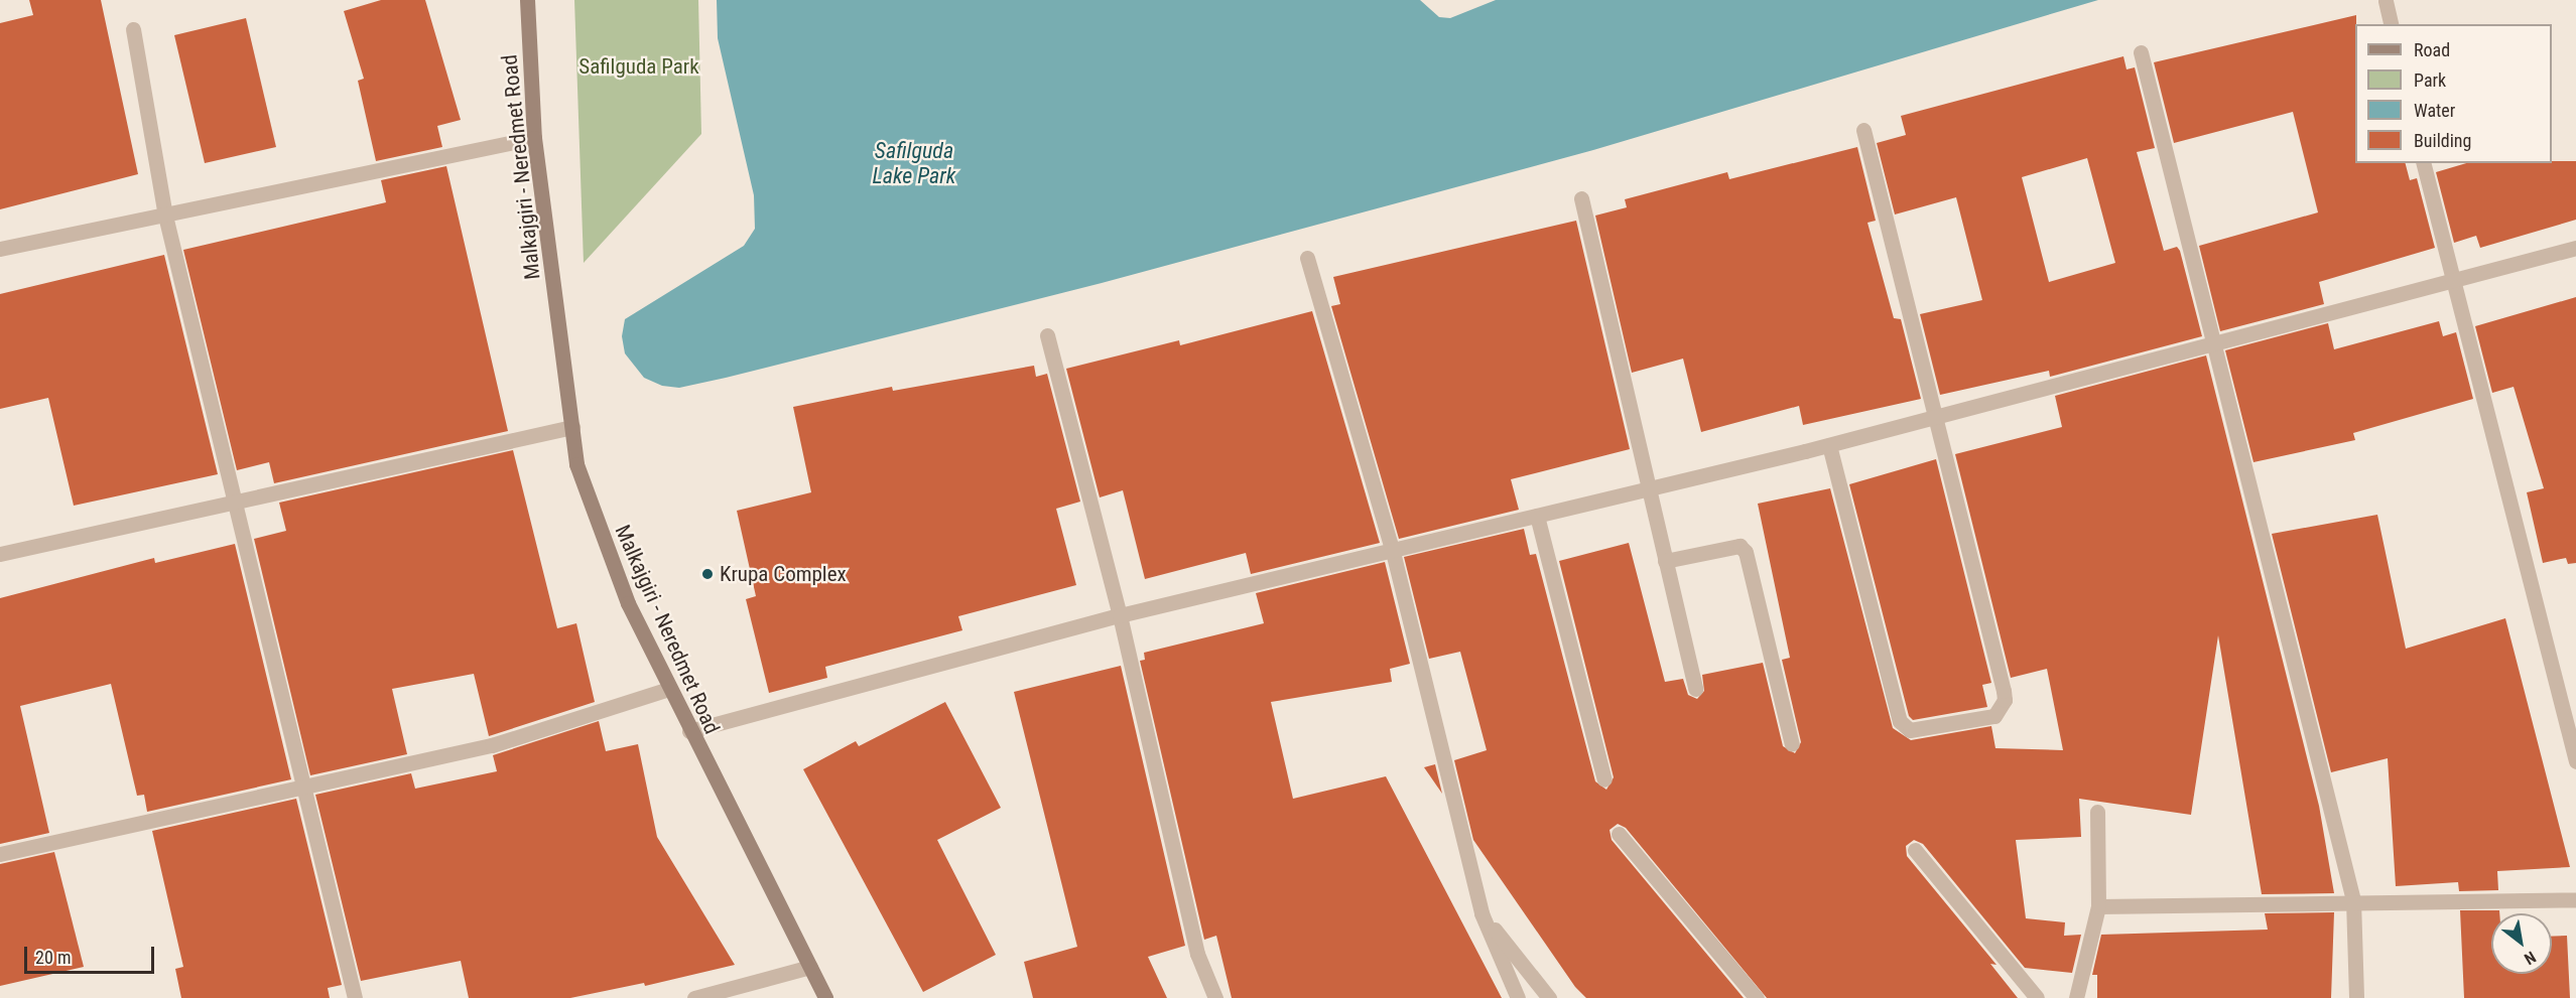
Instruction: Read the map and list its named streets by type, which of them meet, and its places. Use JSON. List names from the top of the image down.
{
  "streets": {
    "main road": ["Malkajgiri - Neredmet Road"]
  },
  "water": ["Safilguda Lake Park"],
  "parks": ["Safilguda Park"],
  "places": ["Krupa Complex"],
  "legend": [
    "Road",
    "Park",
    "Water",
    "Building"
  ],
  "scale_bar": "20 m",
  "north": "bottom right"
}
